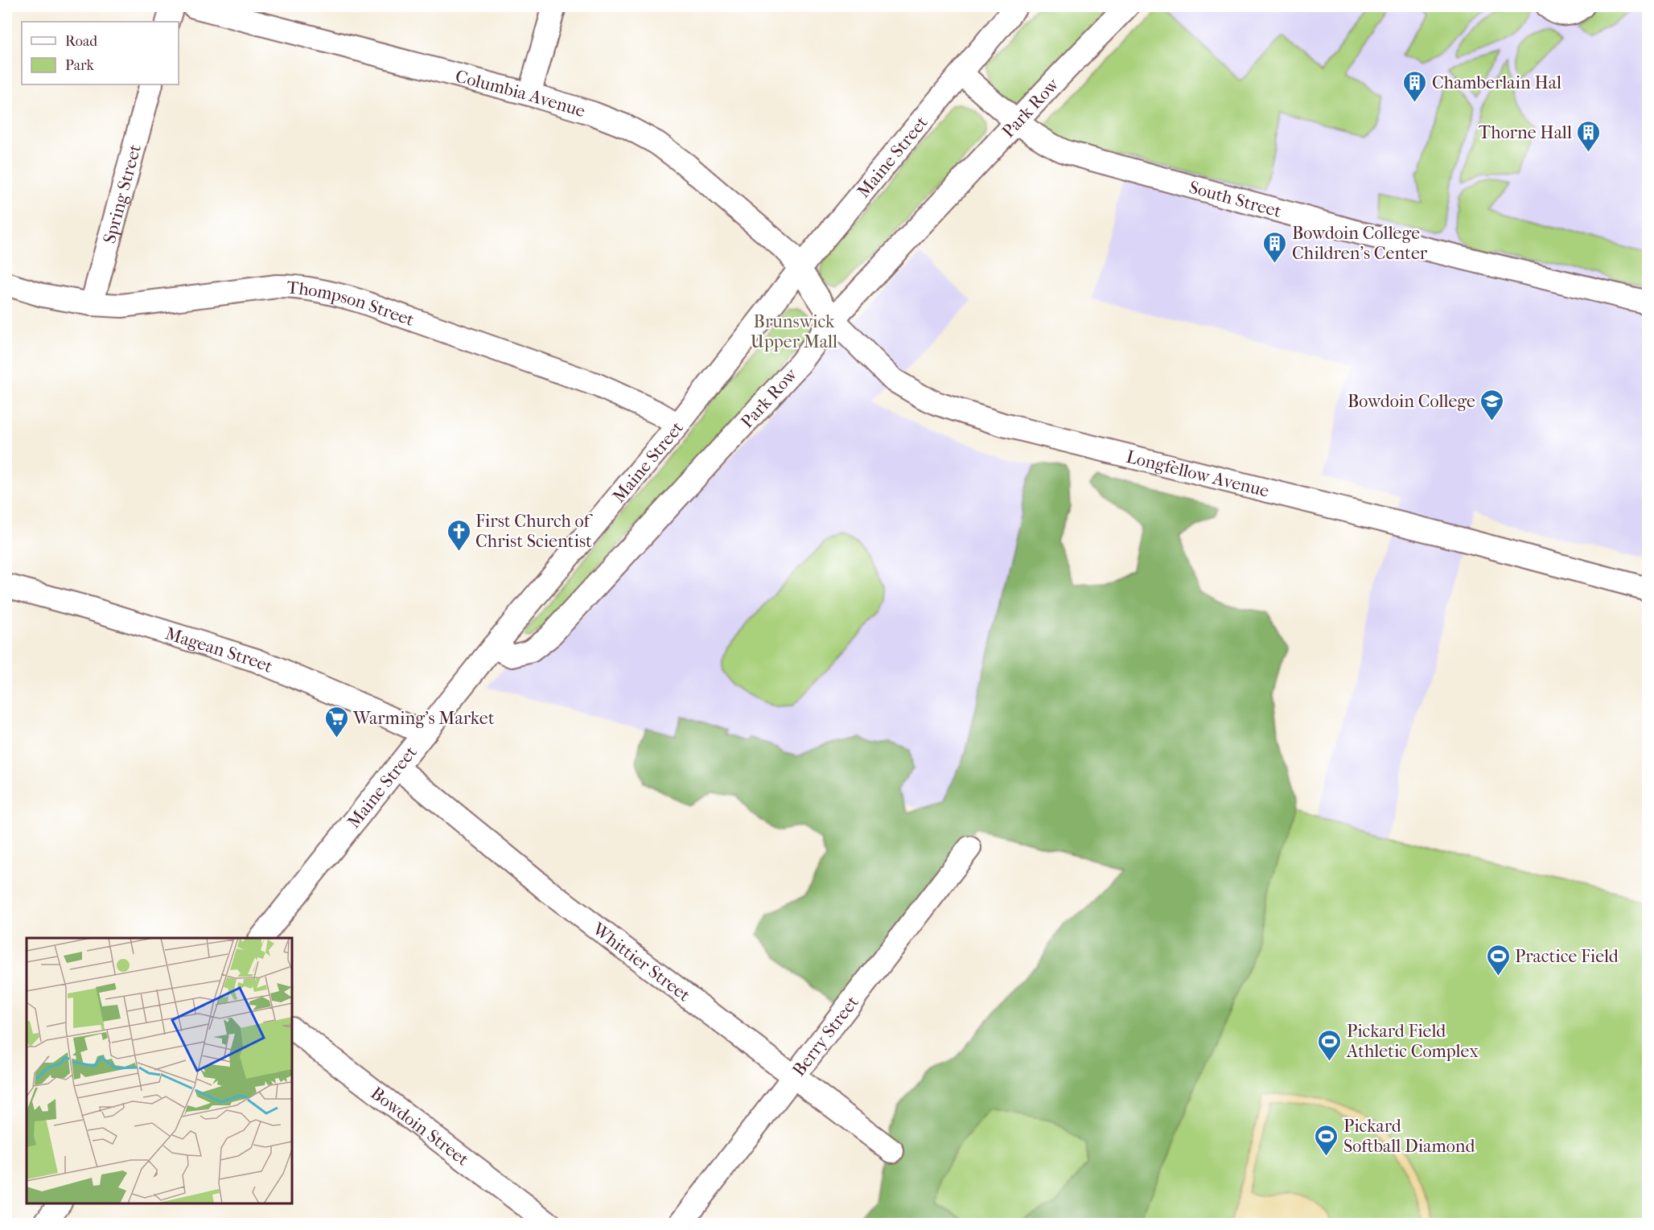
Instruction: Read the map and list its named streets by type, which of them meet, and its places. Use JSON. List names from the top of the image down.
{
  "streets": {
    "street": [
      "Columbia Avenue",
      "Park Row",
      "Maine Street",
      "Spring Street",
      "South Street",
      "Thompson Street",
      "Longfellow Avenue",
      "Magean Street",
      "Whittier Street",
      "Berry Street",
      "Bowdoin Street"
    ]
  },
  "crossings": [
    ["Columbia Avenue", "Maine Street"],
    ["Columbia Avenue", "Longfellow Avenue"],
    ["Park Row", "Maine Street"],
    ["Park Row", "South Street"],
    ["Park Row", "Longfellow Avenue"],
    ["Maine Street", "South Street"],
    ["Maine Street", "Thompson Street"],
    ["Maine Street", "Longfellow Avenue"],
    ["Maine Street", "Magean Street"],
    ["Maine Street", "Whittier Street"],
    ["Spring Street", "Thompson Street"],
    ["Whittier Street", "Berry Street"]
  ],
  "parks": ["Brunswick Upper Mall"],
  "places": {
    "building": ["Chamberlain Hal", "Thorne Hall", "Bowdoin College Children's Center"],
    "school or university": ["Bowdoin College"],
    "church": ["First Church of Christ Scientist"],
    "supermarket": ["Warming's Market"],
    "sports": ["Practice Field", "Pickard Field Athletic Complex", "Pickard Softball Diamond"]
  },
  "legend": ["Road", "Park"]
}
